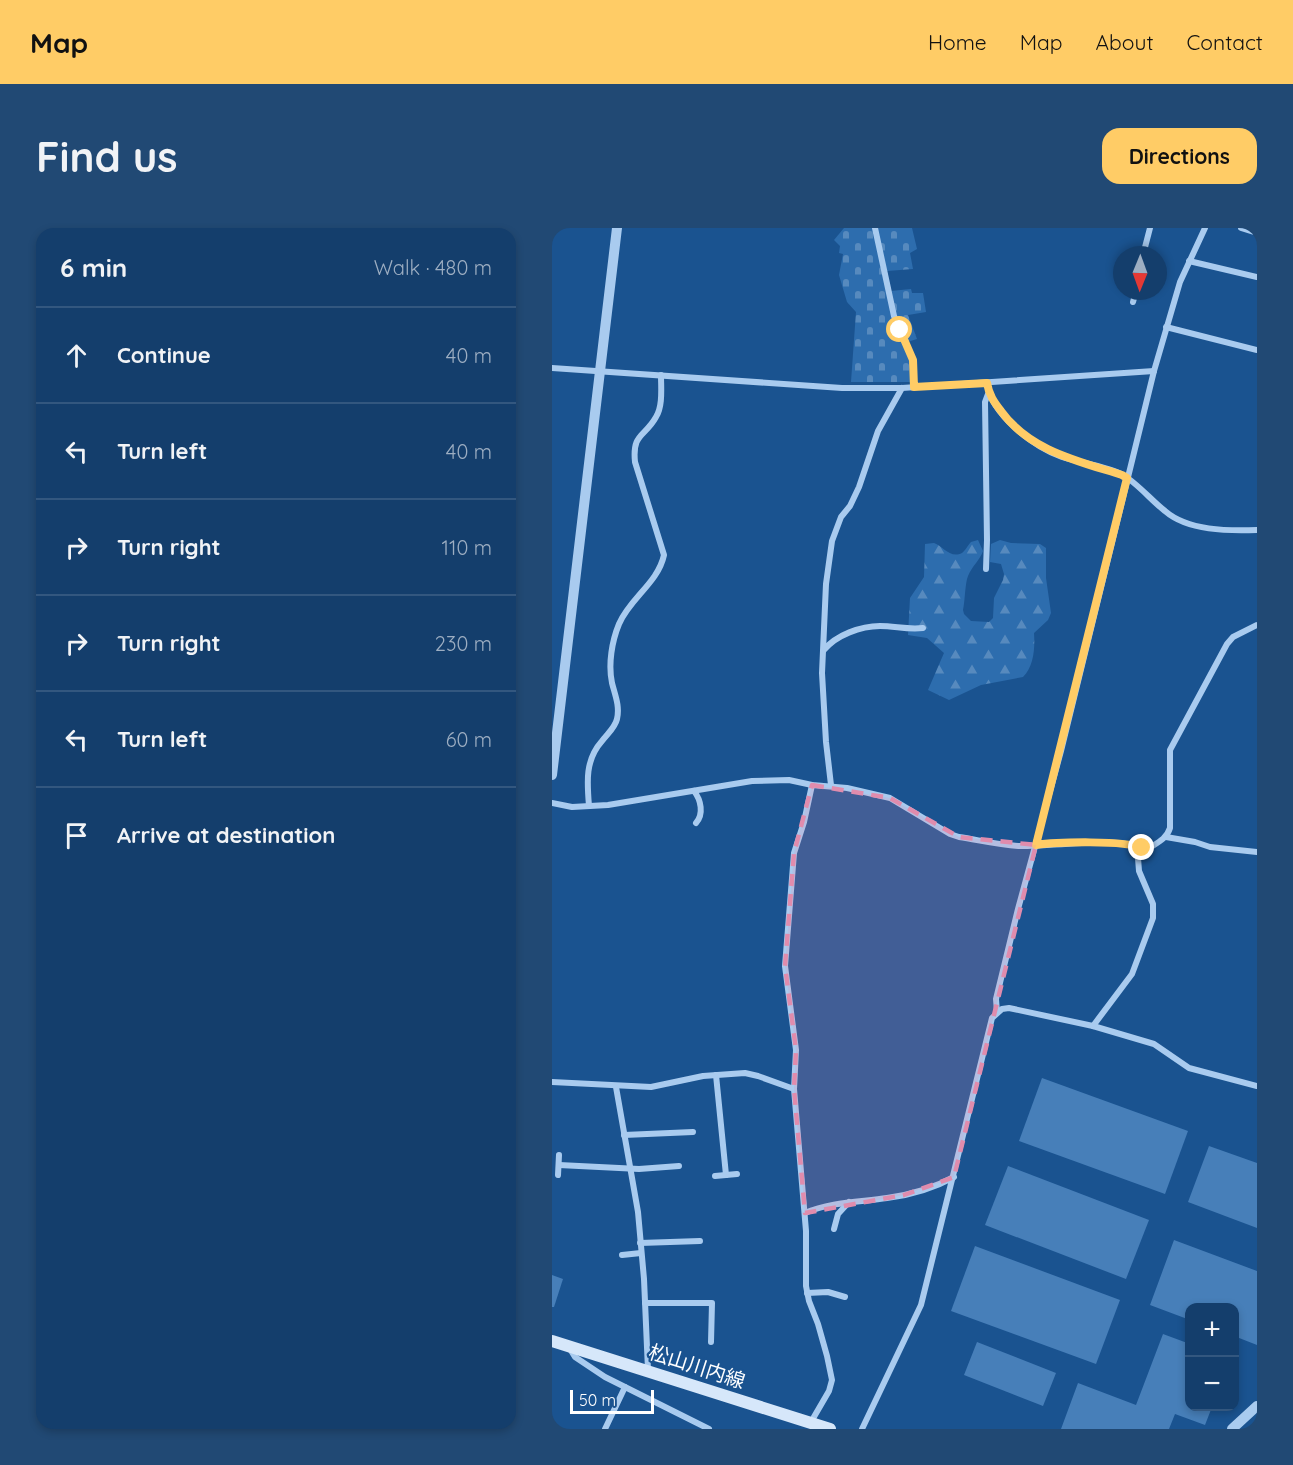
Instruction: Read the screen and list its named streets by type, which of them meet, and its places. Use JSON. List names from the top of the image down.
{
  "streets": {
    "main road": ["松山川内線"]
  },
  "scale_bar": "50 m",
  "north": "bottom",
  "page": {
    "header": "Map",
    "nav": [
      "Home",
      "Map",
      "About",
      "Contact"
    ],
    "buttons": "Directions",
    "title": "Find us",
    "heading": ["6 min", "Walk · 480 m"],
    "list": [
      ["Continue", "40 m"],
      ["Turn left", "40 m"],
      ["Turn right", "110 m"],
      ["Turn right", "230 m"],
      ["Turn left", "60 m"],
      "Arrive at destination"
    ],
    "map_buttons": ["+", "−"],
    "scale": "50 m"
  }
}
